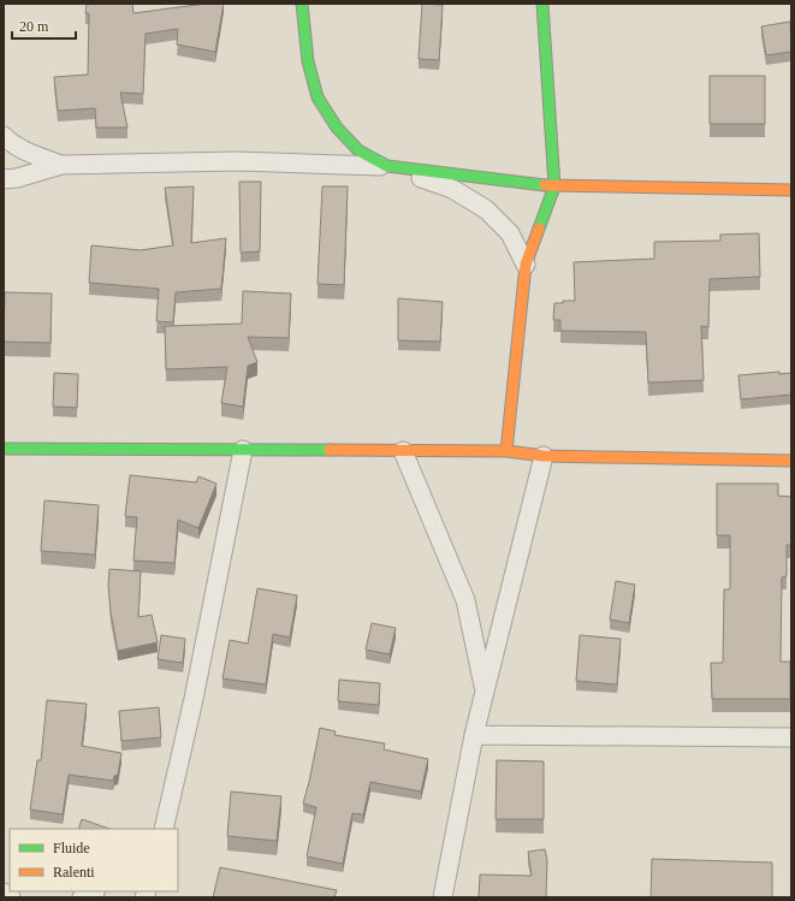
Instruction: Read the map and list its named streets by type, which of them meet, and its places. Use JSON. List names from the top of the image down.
{
  "legend": ["Fluide", "Ralenti"],
  "scale_bar": "20 m"
}
